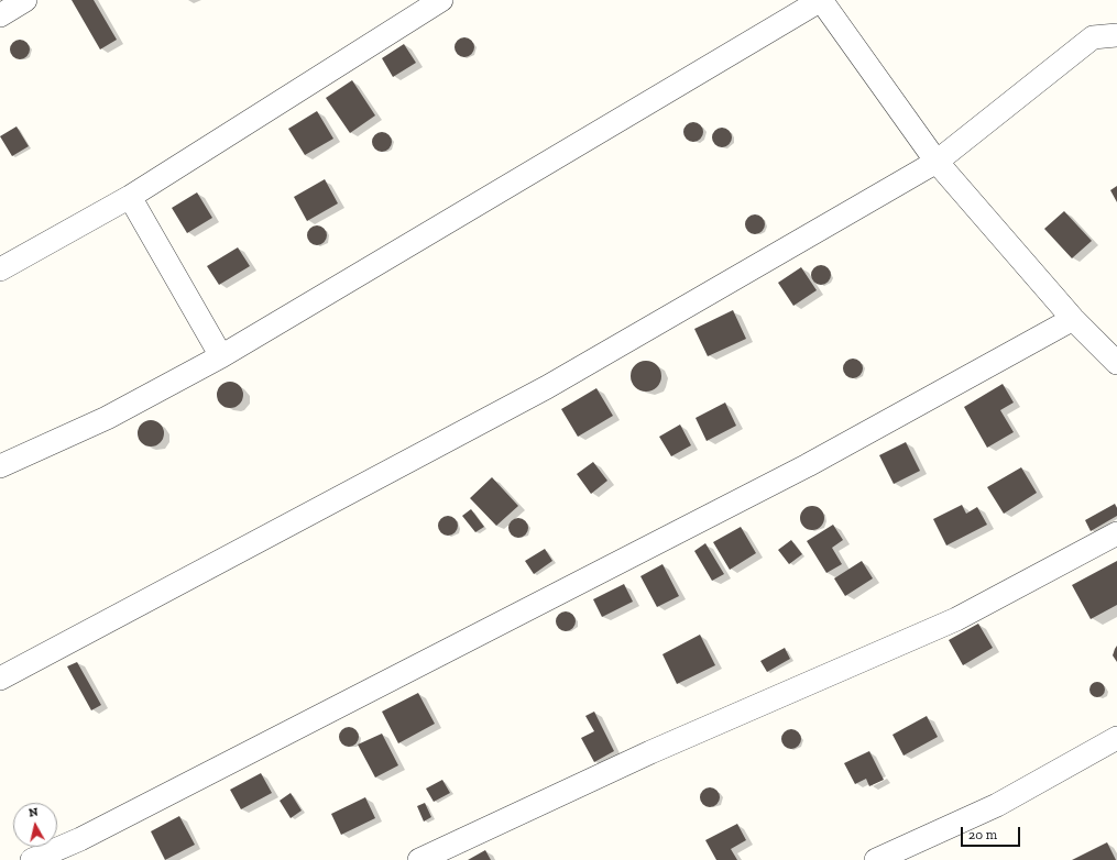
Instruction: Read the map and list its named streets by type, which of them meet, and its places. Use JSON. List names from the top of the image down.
{
  "scale_bar": "20 m",
  "north": "top"
}
